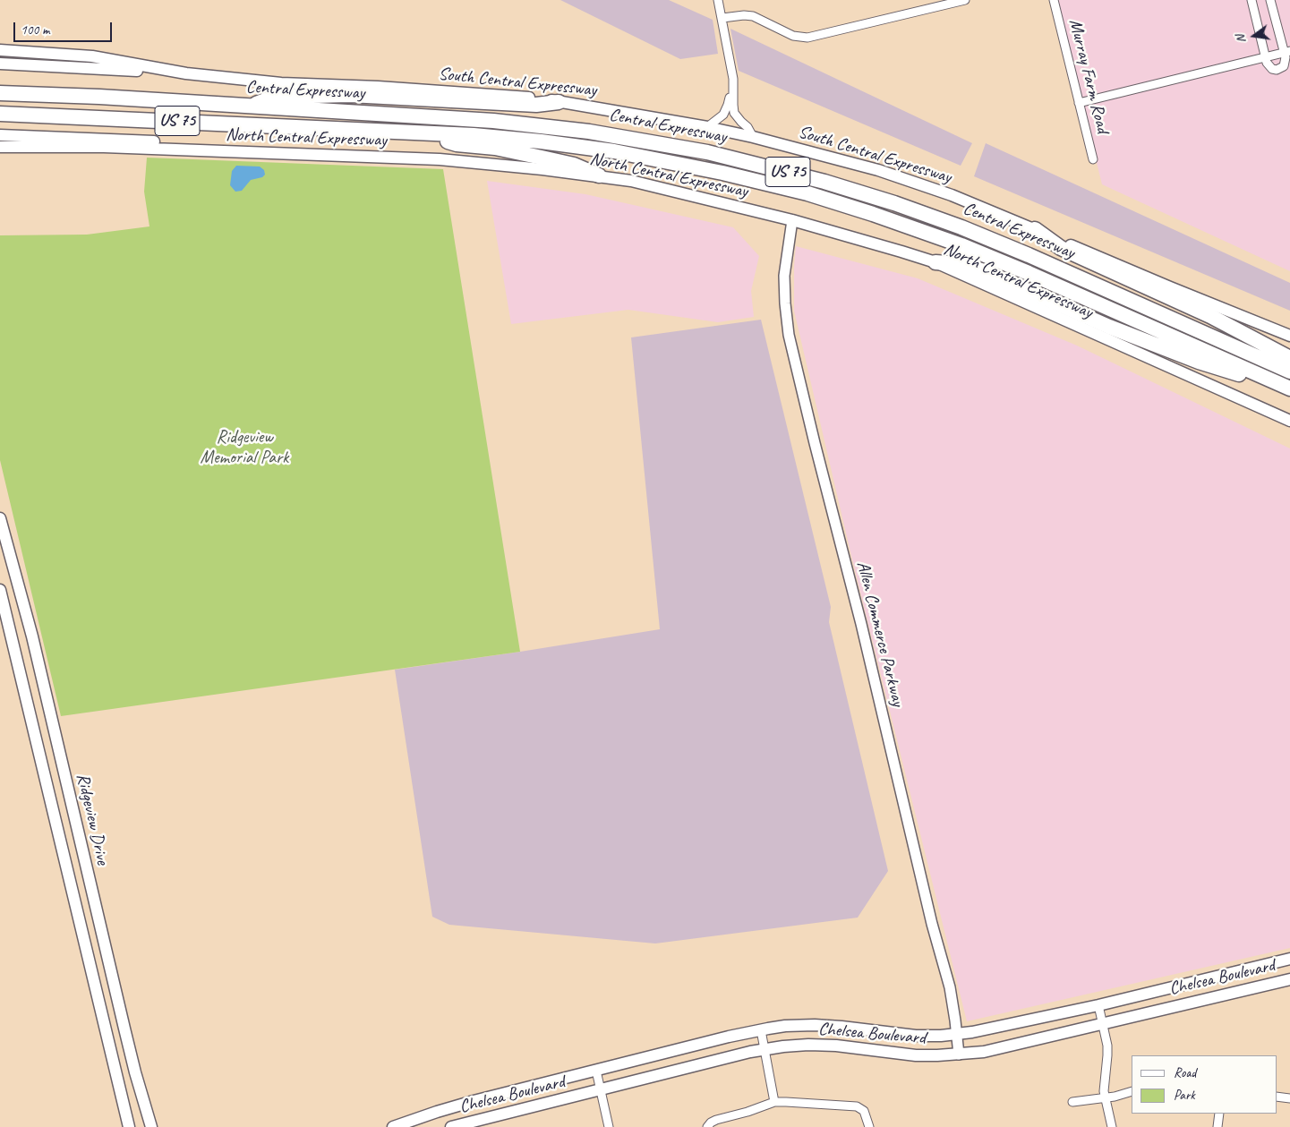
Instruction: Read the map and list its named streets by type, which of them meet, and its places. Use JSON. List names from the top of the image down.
{
  "streets": {
    "highway": ["Central Expressway", "US 75"],
    "main road": [
      "South Central Expressway",
      "North Central Expressway",
      "Ridgeview Drive",
      "Chelsea Boulevard"
    ],
    "street": ["Murray Farm Road", "Allen Commerce Parkway"]
  },
  "crossings": [
    ["North Central Expressway", "Allen Commerce Parkway"],
    ["Allen Commerce Parkway", "Chelsea Boulevard"]
  ],
  "parks": ["Ridgeview Memorial Park"],
  "legend": ["Road", "Park"],
  "scale_bar": "100 m",
  "north": "left"
}
